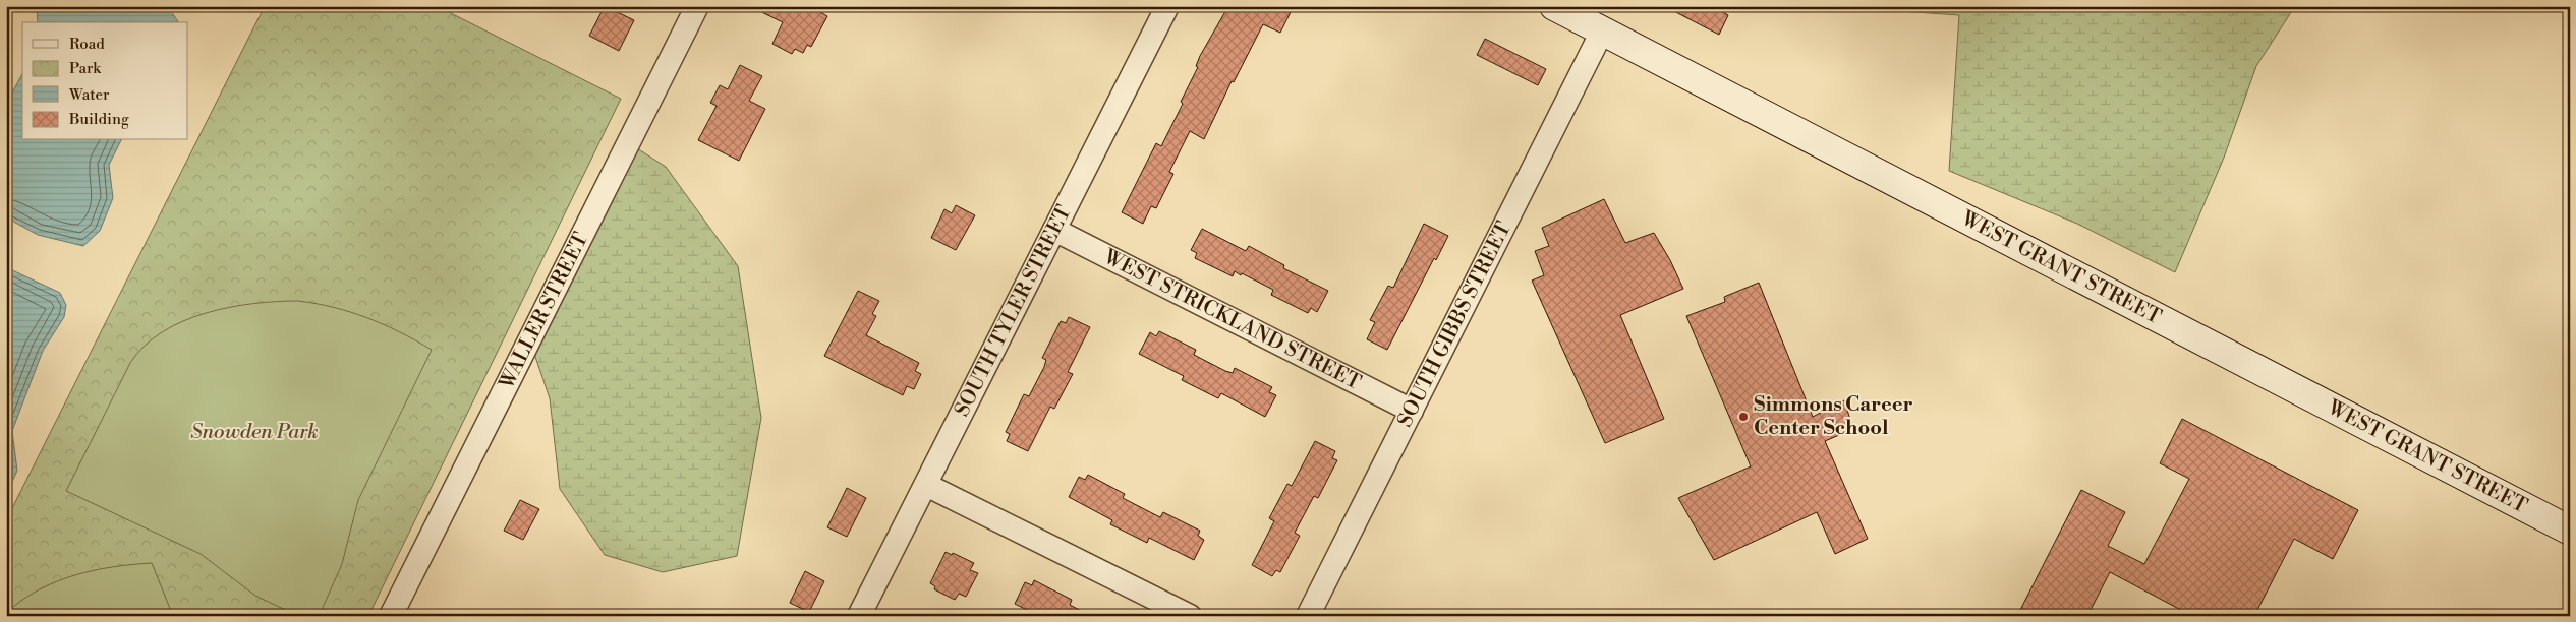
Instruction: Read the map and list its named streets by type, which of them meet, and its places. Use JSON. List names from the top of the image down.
{
  "streets": {
    "street": [
      "WEST GRANT STREET",
      "WALLER STREET",
      "SOUTH TYLER STREET",
      "WEST STRICKLAND STREET",
      "SOUTH GIBBS STREET"
    ]
  },
  "crossings": [
    ["WEST GRANT STREET", "SOUTH GIBBS STREET"],
    ["SOUTH TYLER STREET", "WEST STRICKLAND STREET"],
    ["WEST STRICKLAND STREET", "SOUTH GIBBS STREET"]
  ],
  "parks": ["Snowden Park"],
  "places": ["Simmons Career Center School"],
  "legend": [
    "Road",
    "Park",
    "Water",
    "Building"
  ]
}
